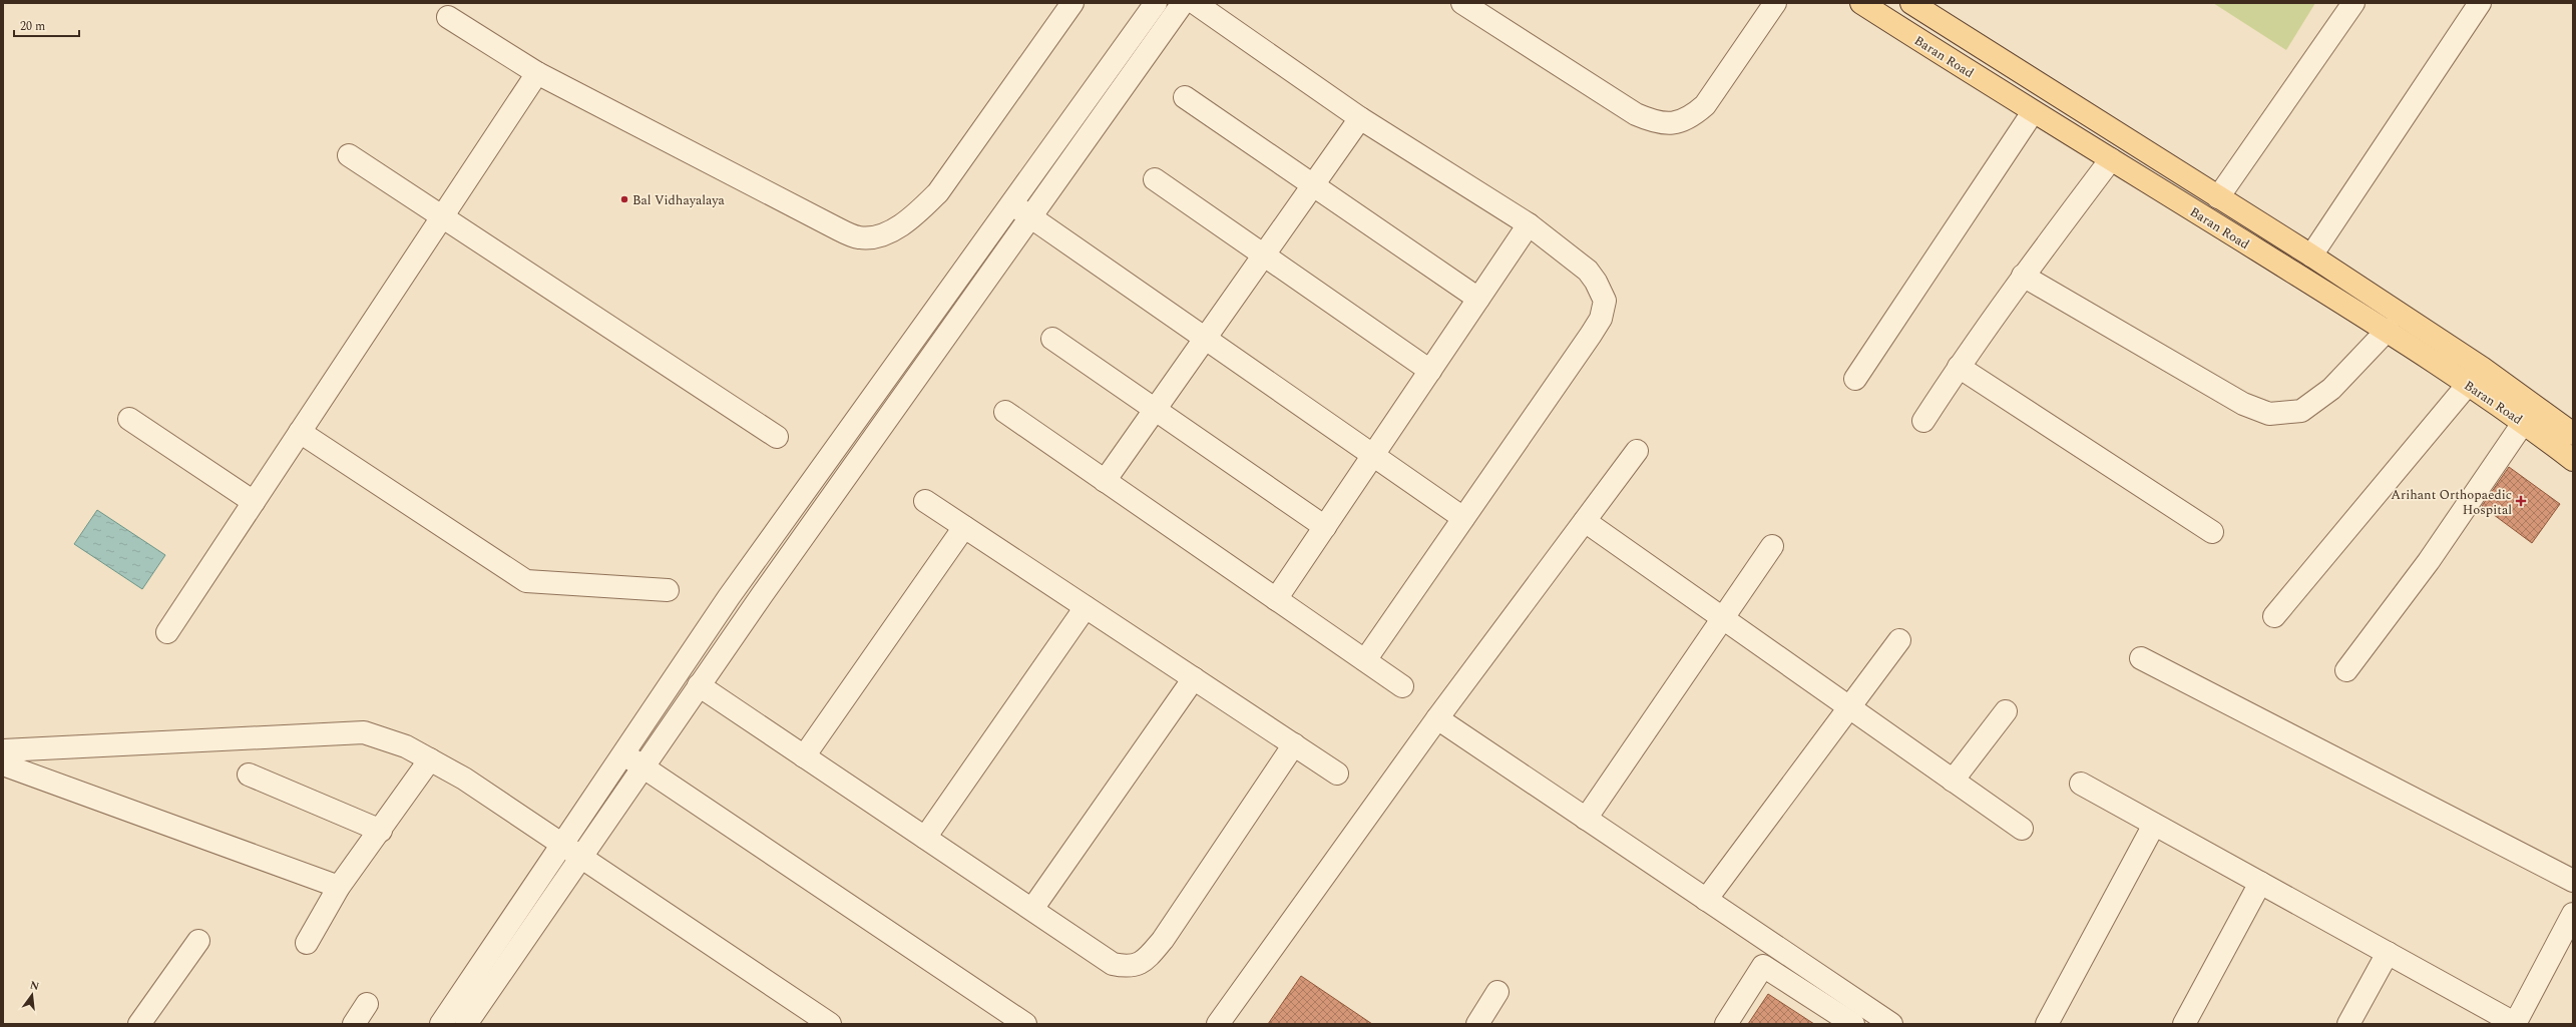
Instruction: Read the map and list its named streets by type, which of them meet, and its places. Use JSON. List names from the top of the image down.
{
  "streets": {
    "main road": ["Baran Road"]
  },
  "places": {
    "other": ["Bal Vidhayalaya"],
    "health": ["Arihant Orthopaedic Hospital"]
  },
  "scale_bar": "20 m",
  "north": "top"
}
